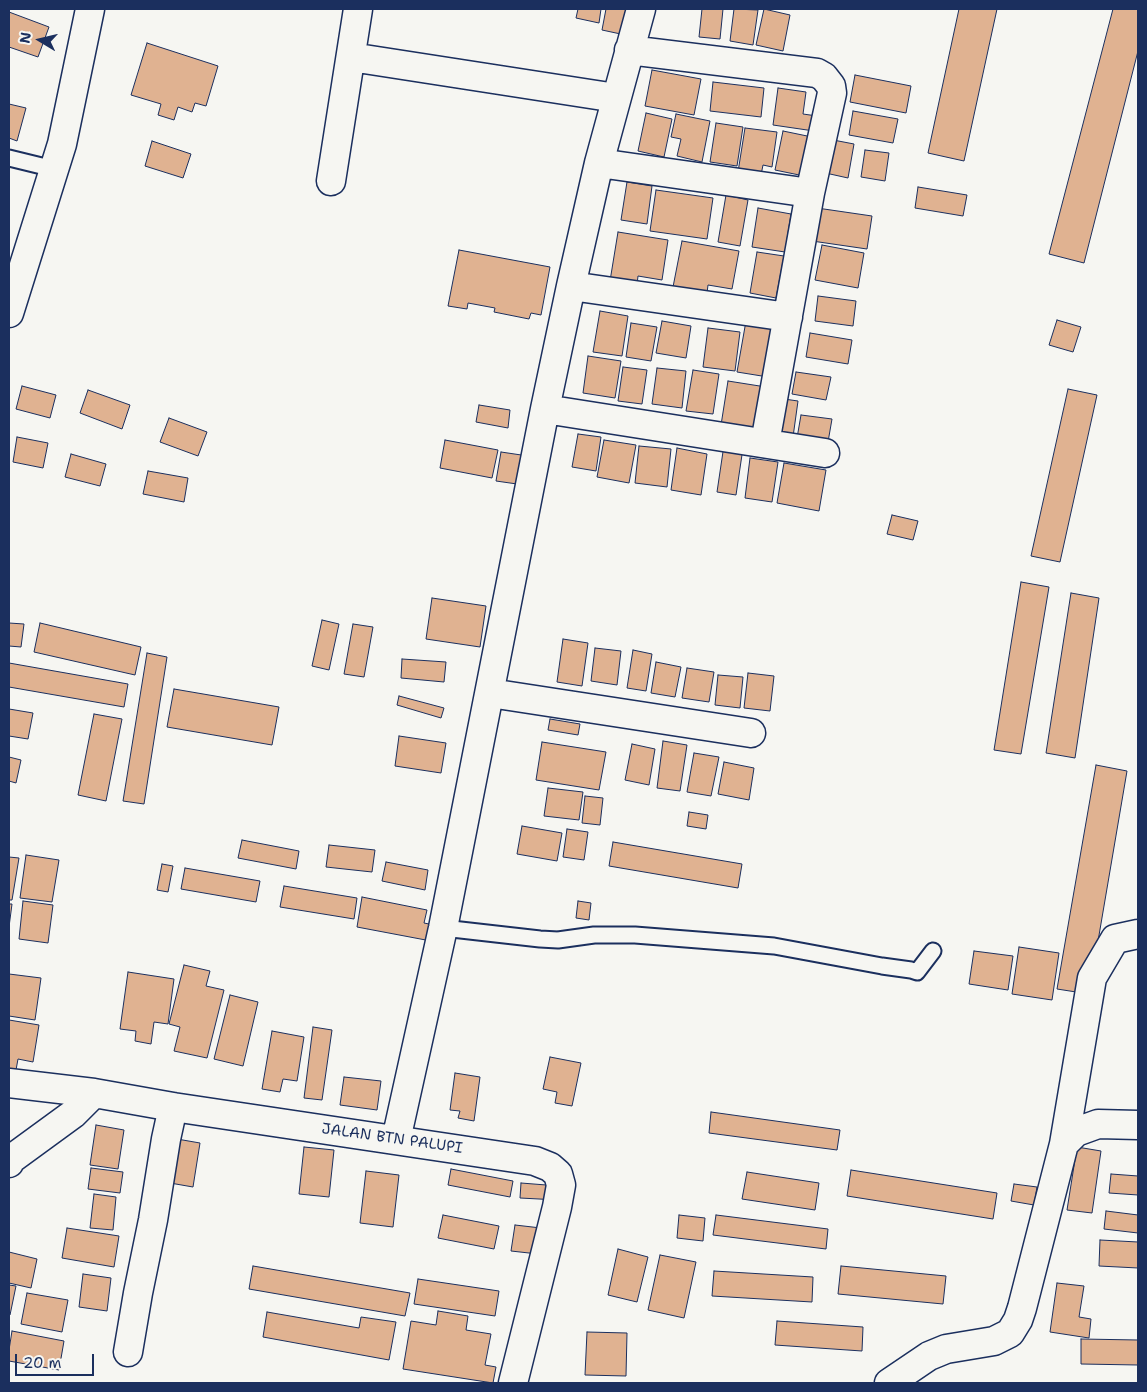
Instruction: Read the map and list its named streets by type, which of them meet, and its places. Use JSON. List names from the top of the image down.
{
  "streets": {
    "street": ["JALAN BTN PALUPI"]
  },
  "scale_bar": "20 m",
  "north": "left"
}
